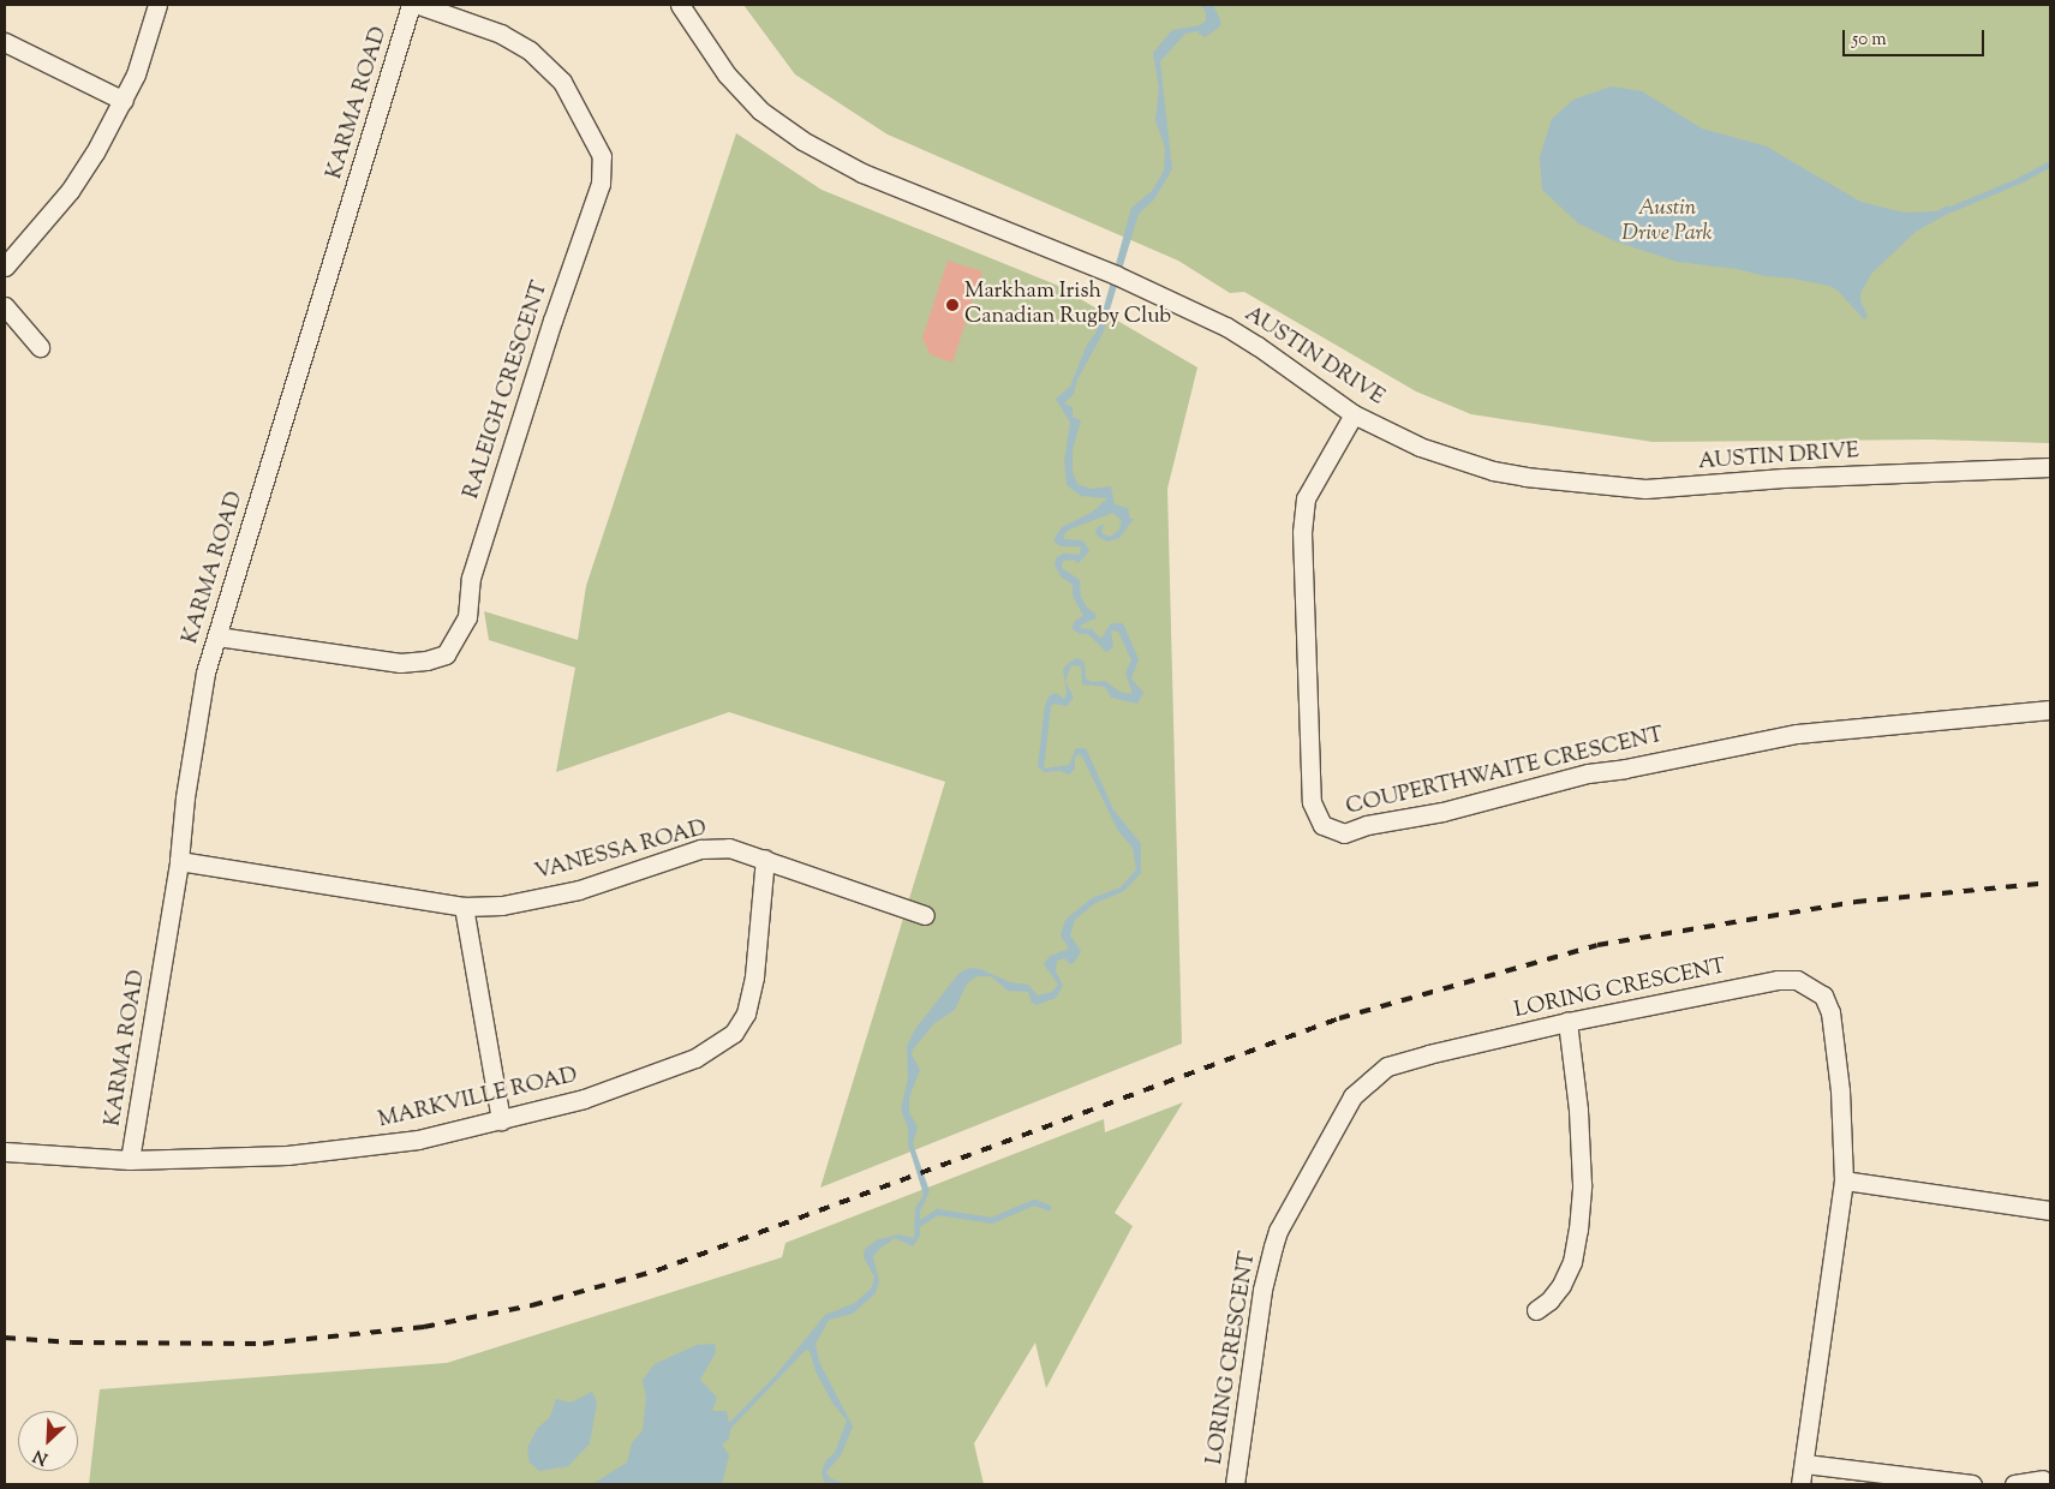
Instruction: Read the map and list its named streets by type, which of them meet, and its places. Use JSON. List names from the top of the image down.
{
  "streets": {
    "street": [
      "KARMA ROAD",
      "AUSTIN DRIVE",
      "RALEIGH CRESCENT",
      "COUPERTHWAITE CRESCENT",
      "VANESSA ROAD",
      "LORING CRESCENT",
      "MARKVILLE ROAD"
    ]
  },
  "crossings": [
    ["KARMA ROAD", "RALEIGH CRESCENT"],
    ["KARMA ROAD", "VANESSA ROAD"],
    ["KARMA ROAD", "MARKVILLE ROAD"],
    ["AUSTIN DRIVE", "COUPERTHWAITE CRESCENT"],
    ["VANESSA ROAD", "MARKVILLE ROAD"]
  ],
  "parks": ["Austin Drive Park"],
  "places": ["Markham Irish Canadian Rugby Club"],
  "scale_bar": "50 m",
  "north": "bottom left"
}
